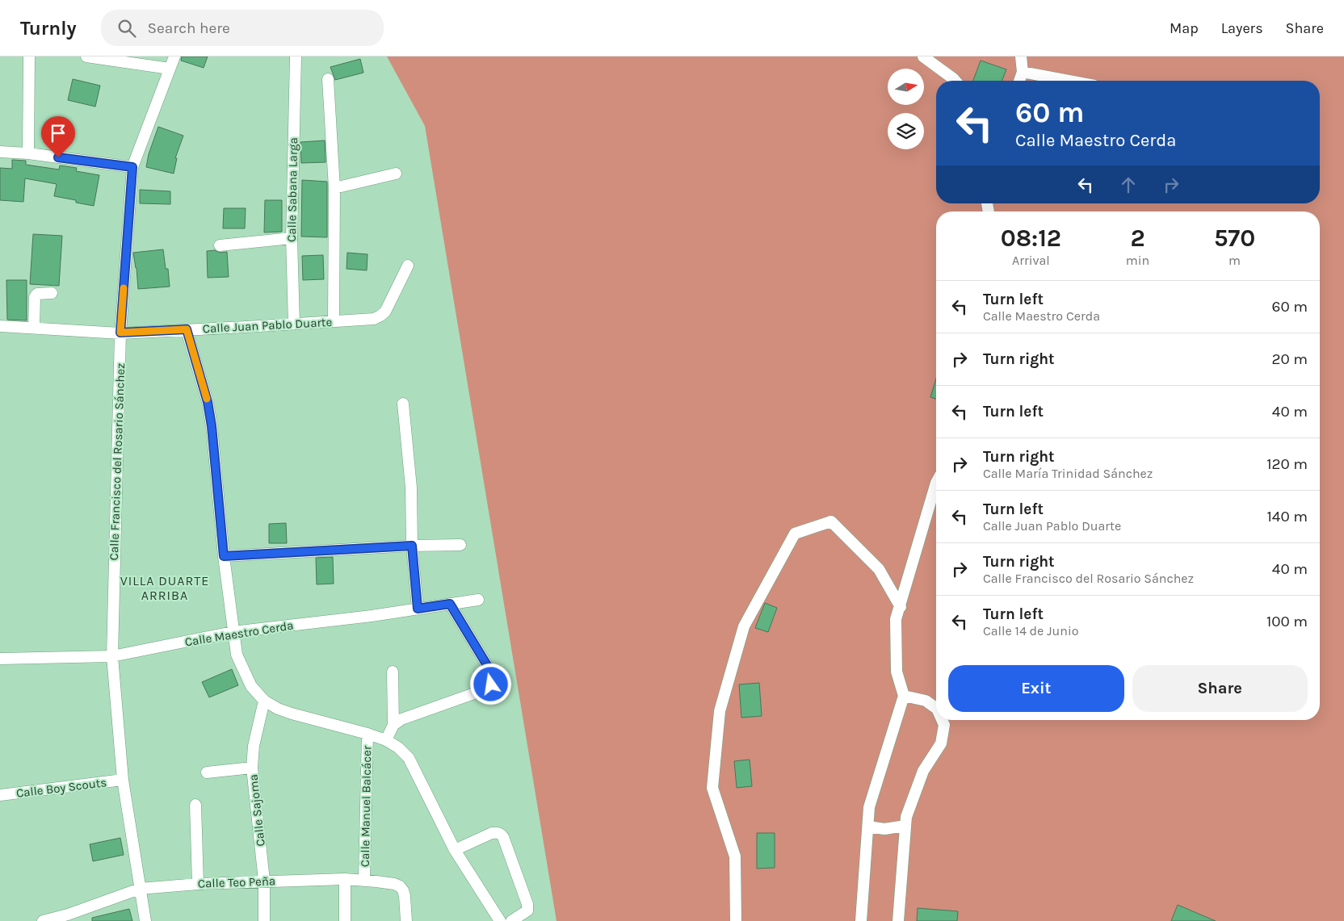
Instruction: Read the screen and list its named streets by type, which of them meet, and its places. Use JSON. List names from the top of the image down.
{
  "streets": {
    "street": [
      "Calle Sabana Larga",
      "Calle Juan Pablo Duarte",
      "Calle Francisco del Rosario Sánchez",
      "Calle Maestro Cerda",
      "Calle Boy Scouts",
      "Calle Manuel Balcácer",
      "Calle Sajoma",
      "Calle Teo Peña"
    ]
  },
  "crossings": [
    ["Calle Sabana Larga", "Calle Juan Pablo Duarte"],
    ["Calle Juan Pablo Duarte", "Calle Francisco del Rosario Sánchez"],
    ["Calle Francisco del Rosario Sánchez", "Calle Maestro Cerda"],
    ["Calle Francisco del Rosario Sánchez", "Calle Boy Scouts"],
    ["Calle Francisco del Rosario Sánchez", "Calle Teo Peña"],
    ["Calle Manuel Balcácer", "Calle Teo Peña"],
    ["Calle Sajoma", "Calle Teo Peña"]
  ],
  "districts": ["VILLA DUARTE ARRIBA"],
  "north": "right",
  "page": {
    "header": "Turnly",
    "search": "Search here",
    "nav": ["Map", "Layers", "Share"],
    "turn": ["60 m", "Calle Maestro Cerda"],
    "eta": [
      "08:12",
      "Arrival",
      "2",
      "min",
      "570",
      "m"
    ],
    "list": [
      {
        "name": "Turn left",
        "note": "Calle Maestro Cerda",
        "value": "60 m"
      },
      {
        "name": "Turn right",
        "value": "20 m"
      },
      {
        "name": "Turn left",
        "value": "40 m"
      },
      {
        "name": "Turn right",
        "note": "Calle María Trinidad Sánchez",
        "value": "120 m"
      },
      {
        "name": "Turn left",
        "note": "Calle Juan Pablo Duarte",
        "value": "140 m"
      },
      {
        "name": "Turn right",
        "note": "Calle Francisco del Rosario Sánchez",
        "value": "40 m"
      },
      {
        "name": "Turn left",
        "note": "Calle 14 de Junio",
        "value": "100 m"
      }
    ],
    "buttons": ["Exit", "Share"]
  }
}
